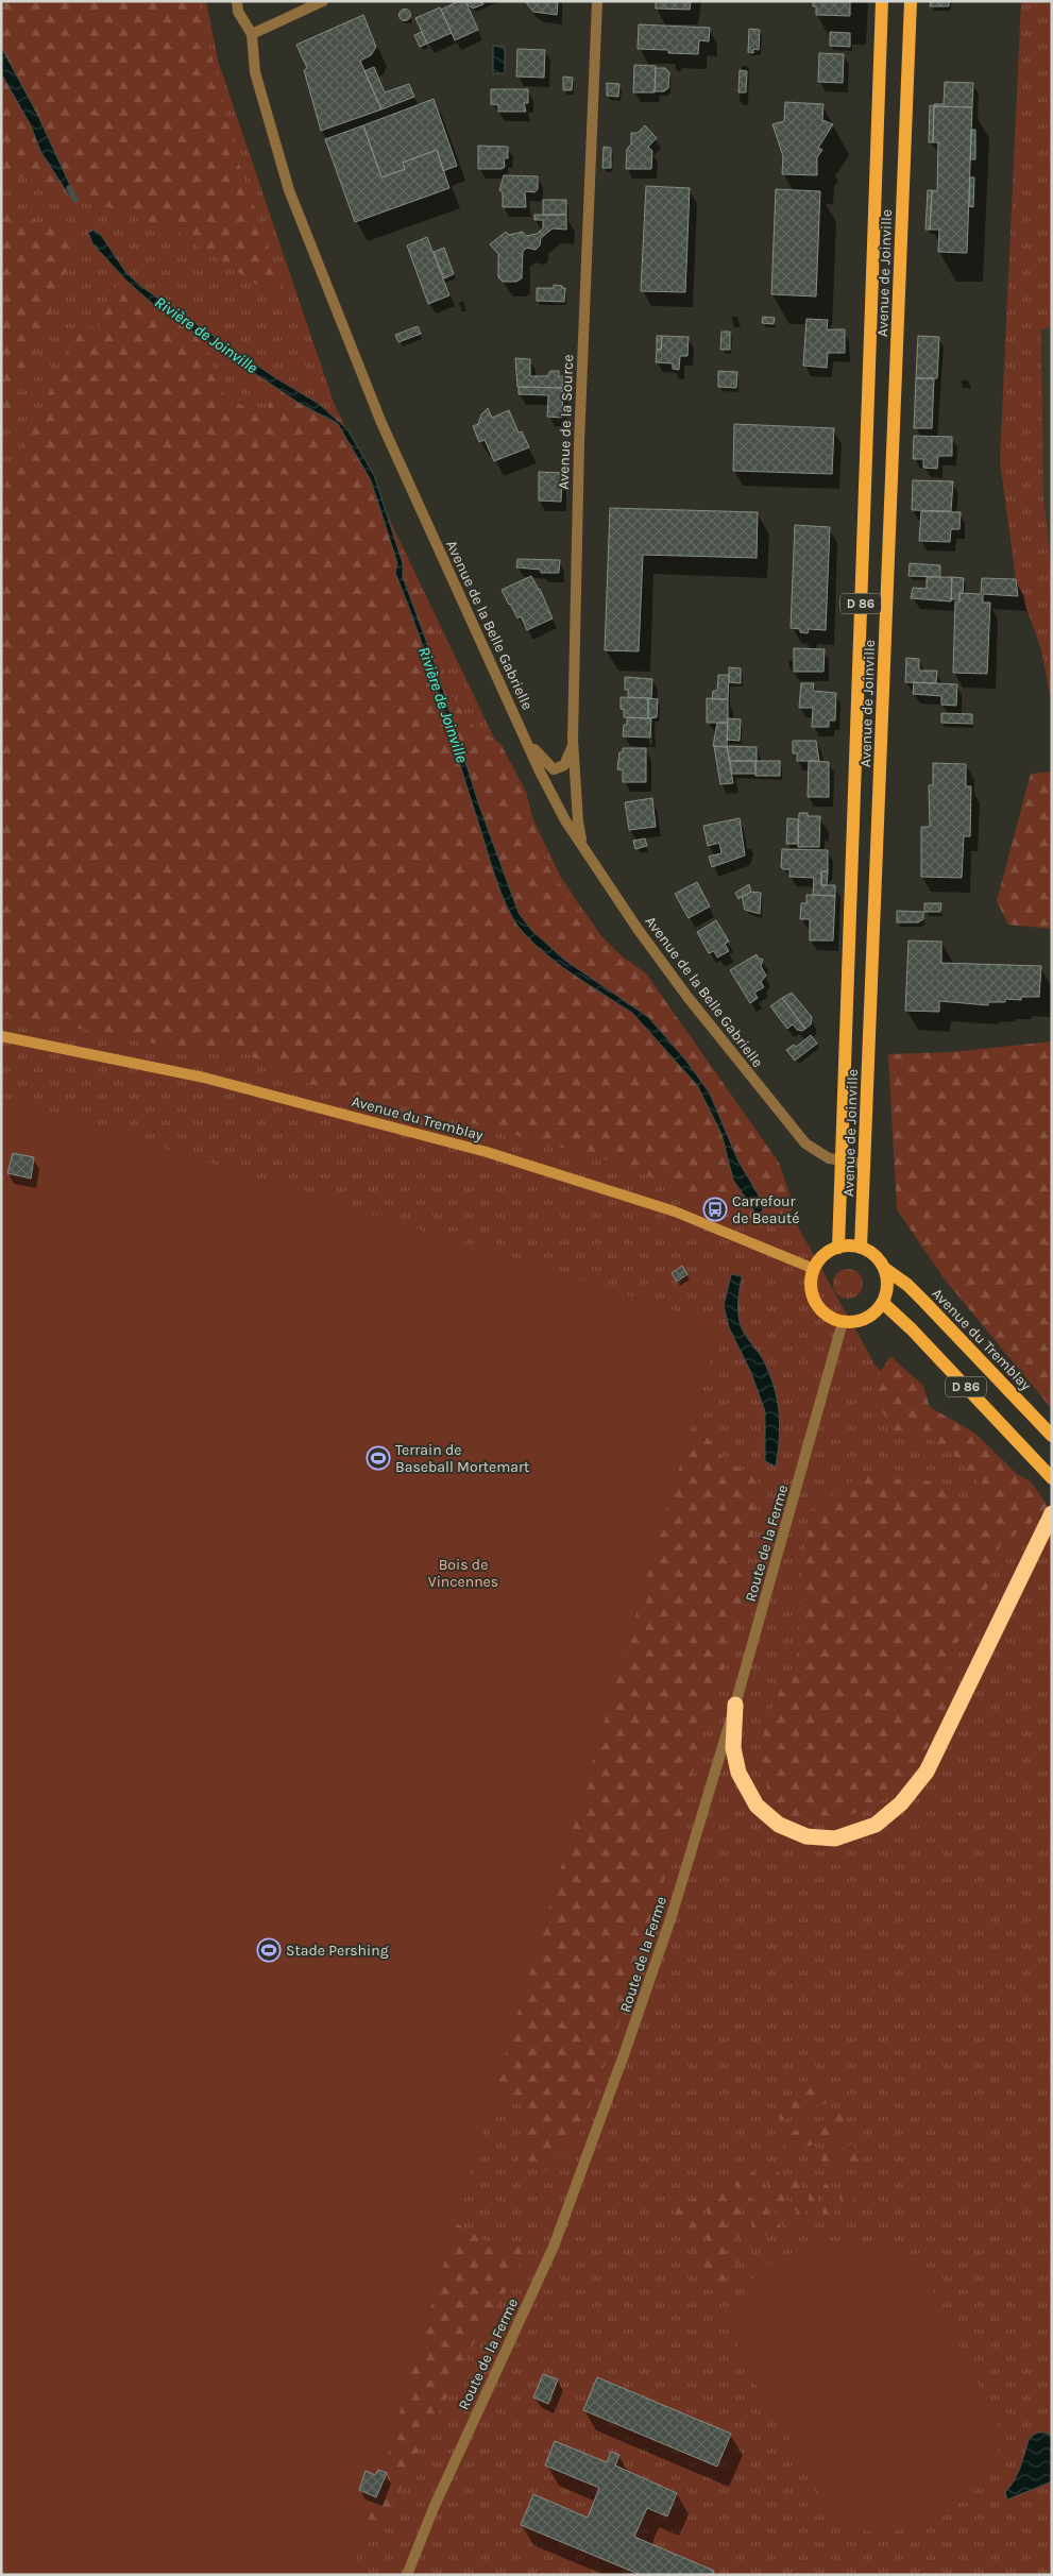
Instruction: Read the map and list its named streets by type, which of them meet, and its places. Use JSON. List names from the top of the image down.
{
  "streets": {
    "main road": ["Avenue de Joinville", "D 86", "Avenue du Tremblay"],
    "street": ["Avenue de la Source", "Avenue de la Belle Gabrielle", "Route de la Ferme"]
  },
  "crossings": [
    ["Avenue de Joinville", "D 86"],
    ["Avenue de Joinville", "Avenue de la Belle Gabrielle"],
    ["Avenue de Joinville", "Avenue du Tremblay"],
    ["Avenue de Joinville", "Route de la Ferme"],
    ["Avenue de la Source", "Avenue de la Belle Gabrielle"],
    ["D 86", "Avenue du Tremblay"],
    ["D 86", "Route de la Ferme"],
    ["Avenue du Tremblay", "Route de la Ferme"]
  ],
  "water": ["Rivière de Joinville"],
  "parks": ["Bois de Vincennes"],
  "places": {
    "bus stop": ["Carrefour de Beauté"],
    "sports": ["Terrain de Baseball Mortemart", "Stade Pershing"]
  }
}
